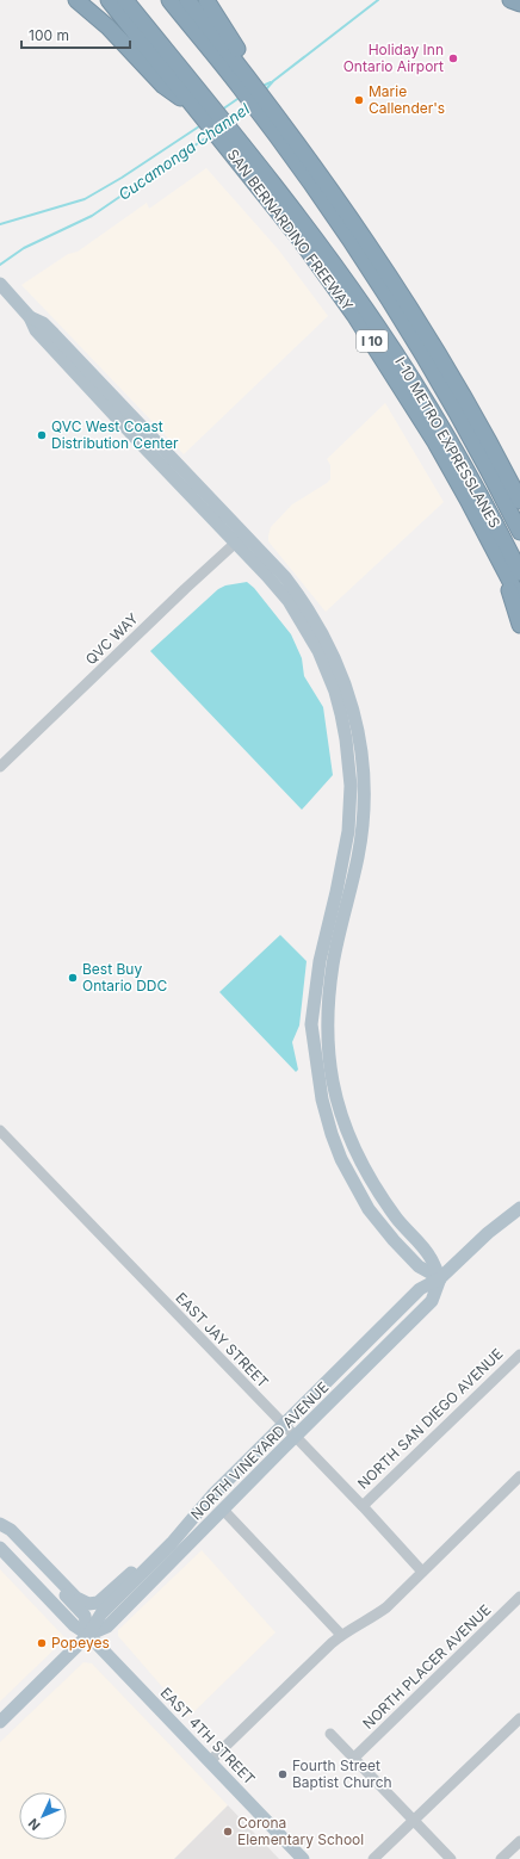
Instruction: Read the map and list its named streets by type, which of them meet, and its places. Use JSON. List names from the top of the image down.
{
  "streets": {
    "highway": ["SAN BERNARDINO FREEWAY", "I 10", "I-10 METRO EXPRESSLANES"],
    "main road": ["NORTH VINEYARD AVENUE", "EAST 4TH STREET"],
    "street": [
      "QVC WAY",
      "EAST JAY STREET",
      "NORTH SAN DIEGO AVENUE",
      "NORTH PLACER AVENUE"
    ]
  },
  "crossings": [
    ["SAN BERNARDINO FREEWAY", "I-10 METRO EXPRESSLANES"],
    ["EAST JAY STREET", "NORTH SAN DIEGO AVENUE"],
    ["EAST JAY STREET", "NORTH VINEYARD AVENUE"],
    ["NORTH VINEYARD AVENUE", "EAST 4TH STREET"]
  ],
  "water": ["Cucamonga Channel"],
  "places": [
    "Holiday Inn Ontario Airport",
    "Marie Callender's",
    "QVC West Coast Distribution Center",
    "Best Buy Ontario DDC",
    "Popeyes",
    "Fourth Street Baptist Church",
    "Corona Elementary School"
  ],
  "scale_bar": "100 m",
  "north": "bottom left"
}
